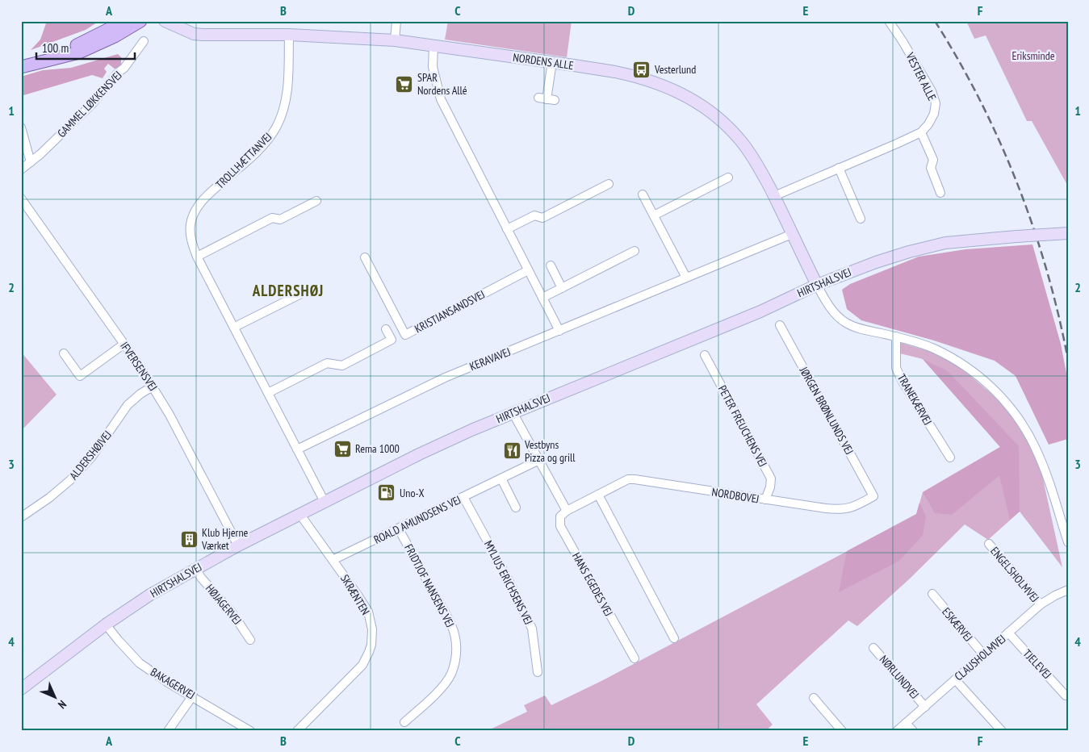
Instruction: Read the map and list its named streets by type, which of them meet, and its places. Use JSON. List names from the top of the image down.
{
  "streets": {
    "street": [
      "NORDENS ALLE",
      "VESTER ALLE",
      "GAMMEL LØKKENSVEJ",
      "TROLLHÆTTANVEJ",
      "HIRTSHALSVEJ",
      "KRISTIANSANDSVEJ",
      "KERAVAVEJ",
      "IFVERSENSVEJ",
      "TRANEKÆRVEJ",
      "JØRGEN BRØNLUNDS VEJ",
      "PETER FREUCHENS VEJ",
      "ALDERSHØJVEJ",
      "NORDBOVEJ",
      "ROALD AMUNDSENS VEJ",
      "ENGELSHOLMVEJ",
      "MYLIUS ERICHSENS VEJ",
      "HANS EGEDES VEJ",
      "FRIDTJOF NANSENS VEJ",
      "SKRÆNTEN",
      "HØJAGERVEJ",
      "ESKÆRVEJ",
      "CLAUSHOLMVEJ",
      "TJELEVEJ",
      "NØRLUNDVEJ",
      "BAKAGERVEJ"
    ]
  },
  "crossings": [
    ["NORDENS ALLE", "TROLLHÆTTANVEJ"],
    ["NORDENS ALLE", "HIRTSHALSVEJ"],
    ["NORDENS ALLE", "KERAVAVEJ"],
    ["TROLLHÆTTANVEJ", "HIRTSHALSVEJ"],
    ["TROLLHÆTTANVEJ", "KERAVAVEJ"],
    ["HIRTSHALSVEJ", "IFVERSENSVEJ"],
    ["HIRTSHALSVEJ", "SKRÆNTEN"],
    ["HIRTSHALSVEJ", "HØJAGERVEJ"],
    ["HIRTSHALSVEJ", "BAKAGERVEJ"],
    ["IFVERSENSVEJ", "ALDERSHØJVEJ"],
    ["JØRGEN BRØNLUNDS VEJ", "NORDBOVEJ"],
    ["PETER FREUCHENS VEJ", "NORDBOVEJ"],
    ["NORDBOVEJ", "HANS EGEDES VEJ"],
    ["ROALD AMUNDSENS VEJ", "MYLIUS ERICHSENS VEJ"],
    ["ROALD AMUNDSENS VEJ", "FRIDTJOF NANSENS VEJ"],
    ["ROALD AMUNDSENS VEJ", "SKRÆNTEN"],
    ["ENGELSHOLMVEJ", "CLAUSHOLMVEJ"],
    ["ESKÆRVEJ", "CLAUSHOLMVEJ"],
    ["CLAUSHOLMVEJ", "TJELEVEJ"],
    ["CLAUSHOLMVEJ", "NØRLUNDVEJ"]
  ],
  "districts": ["ALDERSHØJ"],
  "parks": ["Eriksminde"],
  "places": {
    "bus stop": ["Vesterlund"],
    "supermarket": ["SPAR Nordens Allé", "Rema 1000"],
    "restaurant": ["Vestbyns Pizza og grill"],
    "fuel station": ["Uno-X"],
    "building": ["Klub Hjerne Værket"]
  },
  "scale_bar": "100 m",
  "north": "bottom right",
  "grid": {
    "columns": [
      "A",
      "B",
      "C",
      "D",
      "E",
      "F"
    ],
    "rows": [
      "1",
      "2",
      "3",
      "4"
    ]
  }
}
